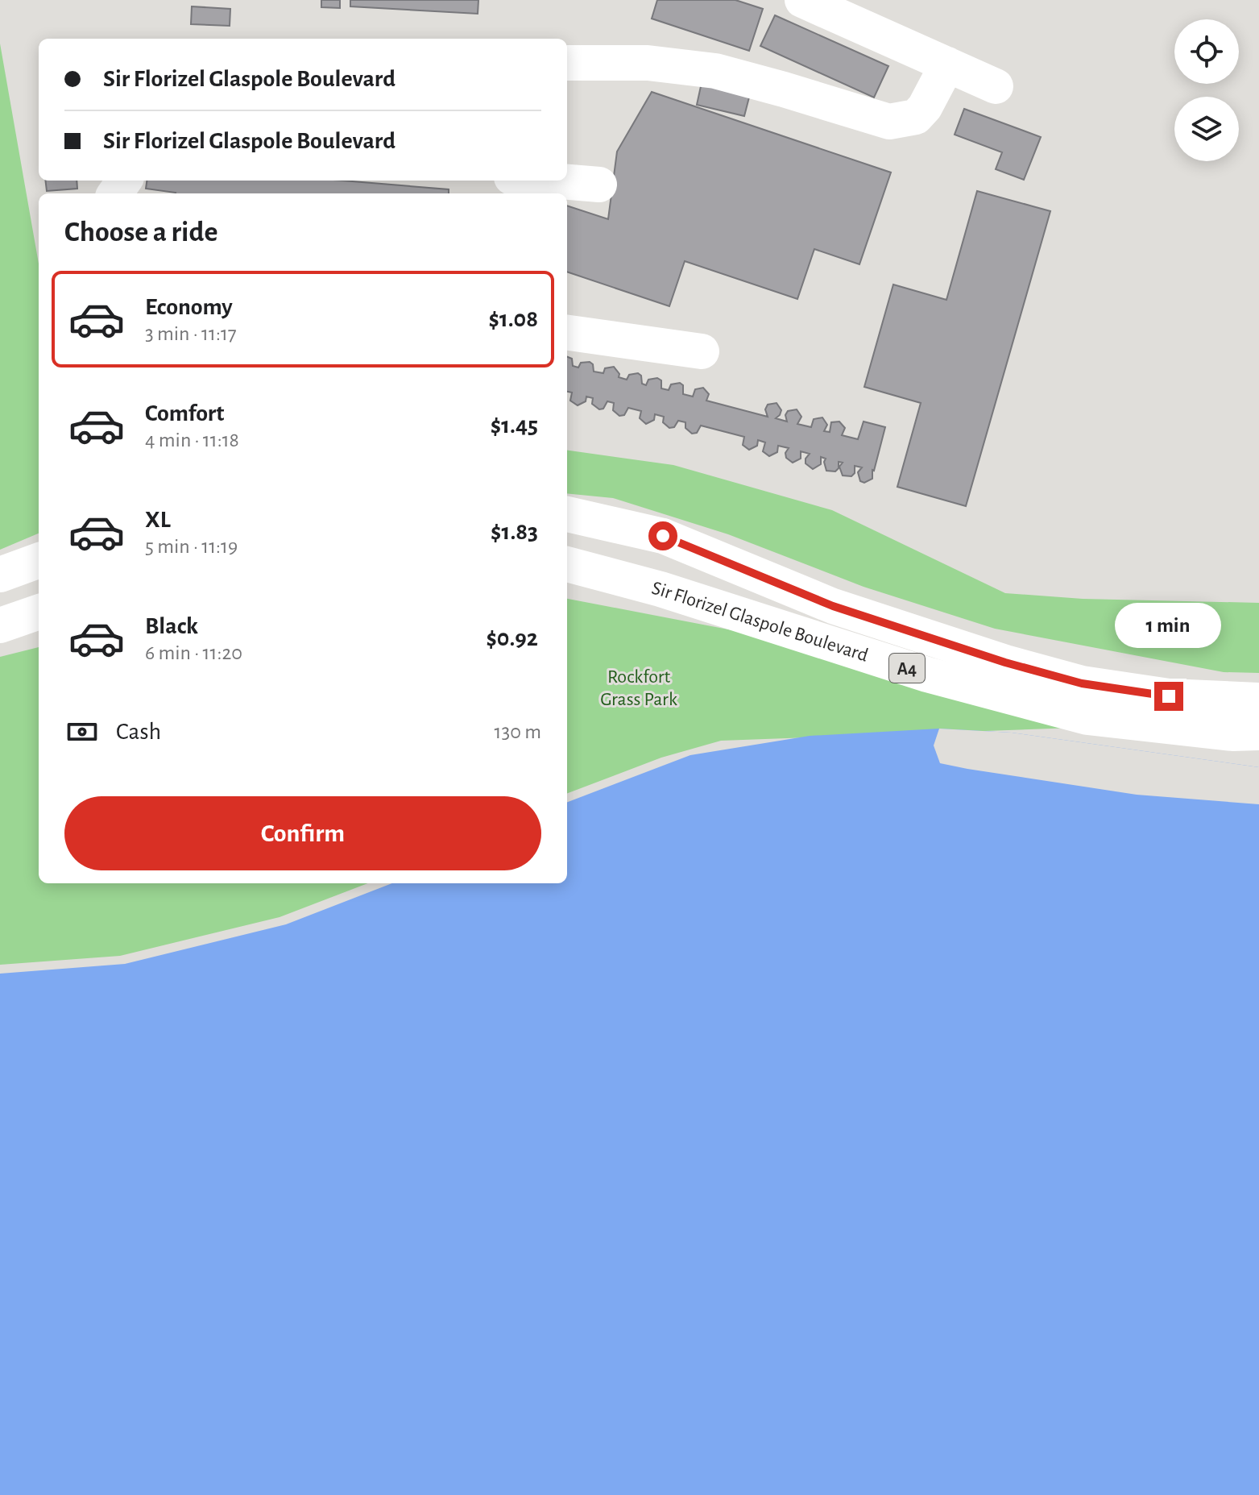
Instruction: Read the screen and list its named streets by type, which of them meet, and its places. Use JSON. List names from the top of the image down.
{
  "streets": {
    "main road": ["Sir Florizel Glaspole Boulevard", "A4"]
  },
  "parks": ["Rockfort Grass Park"],
  "page": {
    "banner": ["Sir Florizel Glaspole Boulevard", "Sir Florizel Glaspole Boulevard"],
    "heading": "Choose a ride",
    "list": [
      {
        "name": "Economy",
        "note": "3 min · 11:17",
        "value": "$1.08"
      },
      {
        "name": "Comfort",
        "note": "4 min · 11:18",
        "value": "$1.45"
      },
      {
        "name": "XL",
        "note": "5 min · 11:19",
        "value": "$1.83"
      },
      {
        "name": "Black",
        "note": "6 min · 11:20",
        "value": "$0.92"
      }
    ],
    "bubble": "1 min",
    "pay": ["Cash", "130 m"],
    "buttons": "Confirm"
  }
}
